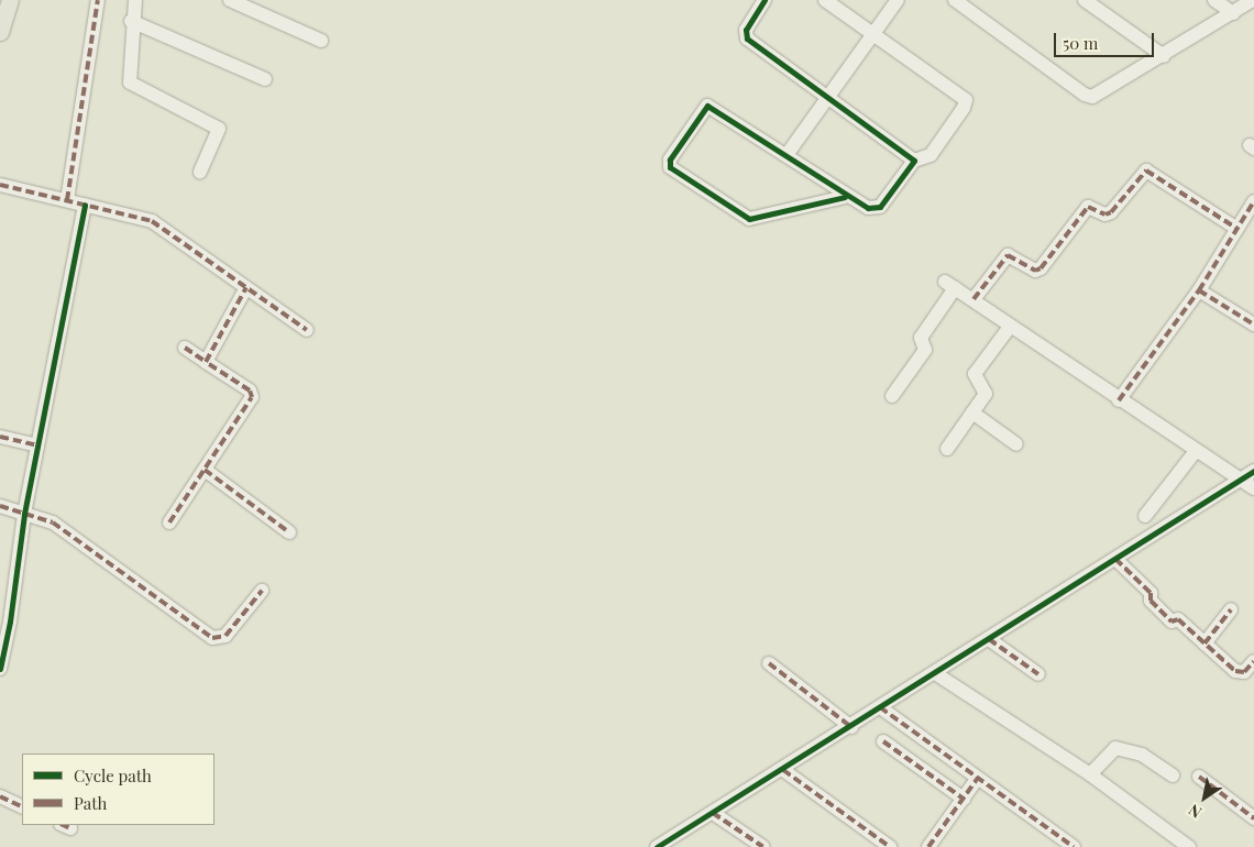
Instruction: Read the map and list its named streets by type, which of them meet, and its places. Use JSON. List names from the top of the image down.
{
  "legend": ["Cycle path", "Path"],
  "scale_bar": "50 m",
  "north": "bottom left"
}
